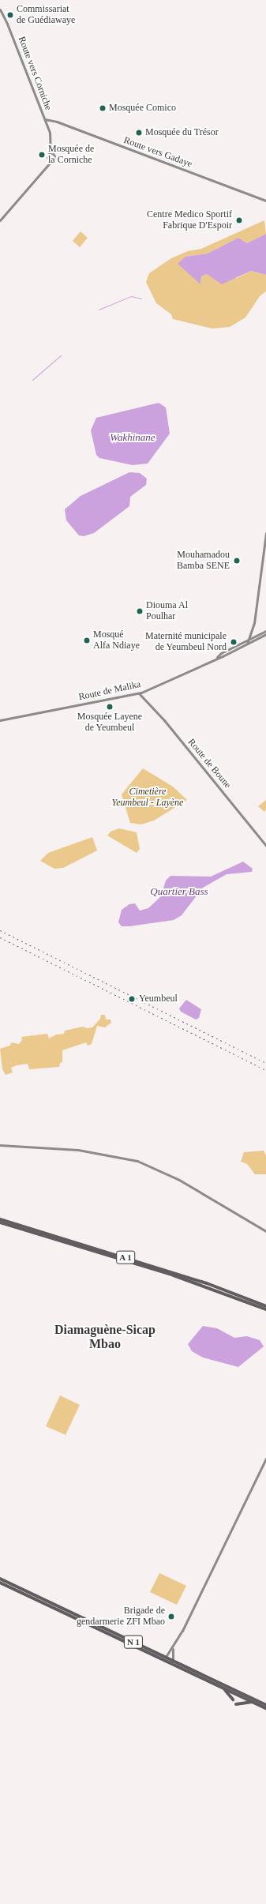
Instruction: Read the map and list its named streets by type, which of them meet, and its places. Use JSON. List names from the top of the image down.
{
  "streets": {
    "highway": ["A 1", "N 1"],
    "street": [
      "Route vers Corniche",
      "Route vers Gadaye",
      "Route de Malika",
      "Route de Boune"
    ]
  },
  "crossings": [
    ["Route vers Corniche", "Route vers Gadaye"],
    ["Route de Malika", "Route de Boune"]
  ],
  "districts": ["Diamaguène-Sicap Mbao"],
  "water": ["Wakhinane", "Quartier Bass"],
  "parks": ["Cimetière Yeumbeul - Layène"],
  "places": [
    "Commissariat de Guédiawaye",
    "Mosquée Comico",
    "Mosquée du Trésor",
    "Mosquée de la Corniche",
    "Centre Medico Sportif Fabrique D'Espoir",
    "Mouhamadou Bamba SENE",
    "Diouma Al Poulhar",
    "Mosqué Alfa Ndiaye",
    "Maternité municipale de Yeumbeul Nord",
    "Mosquée Layene de Yeumbeul",
    "Yeumbeul",
    "Brigade de gendarmerie ZFI Mbao"
  ]
}
